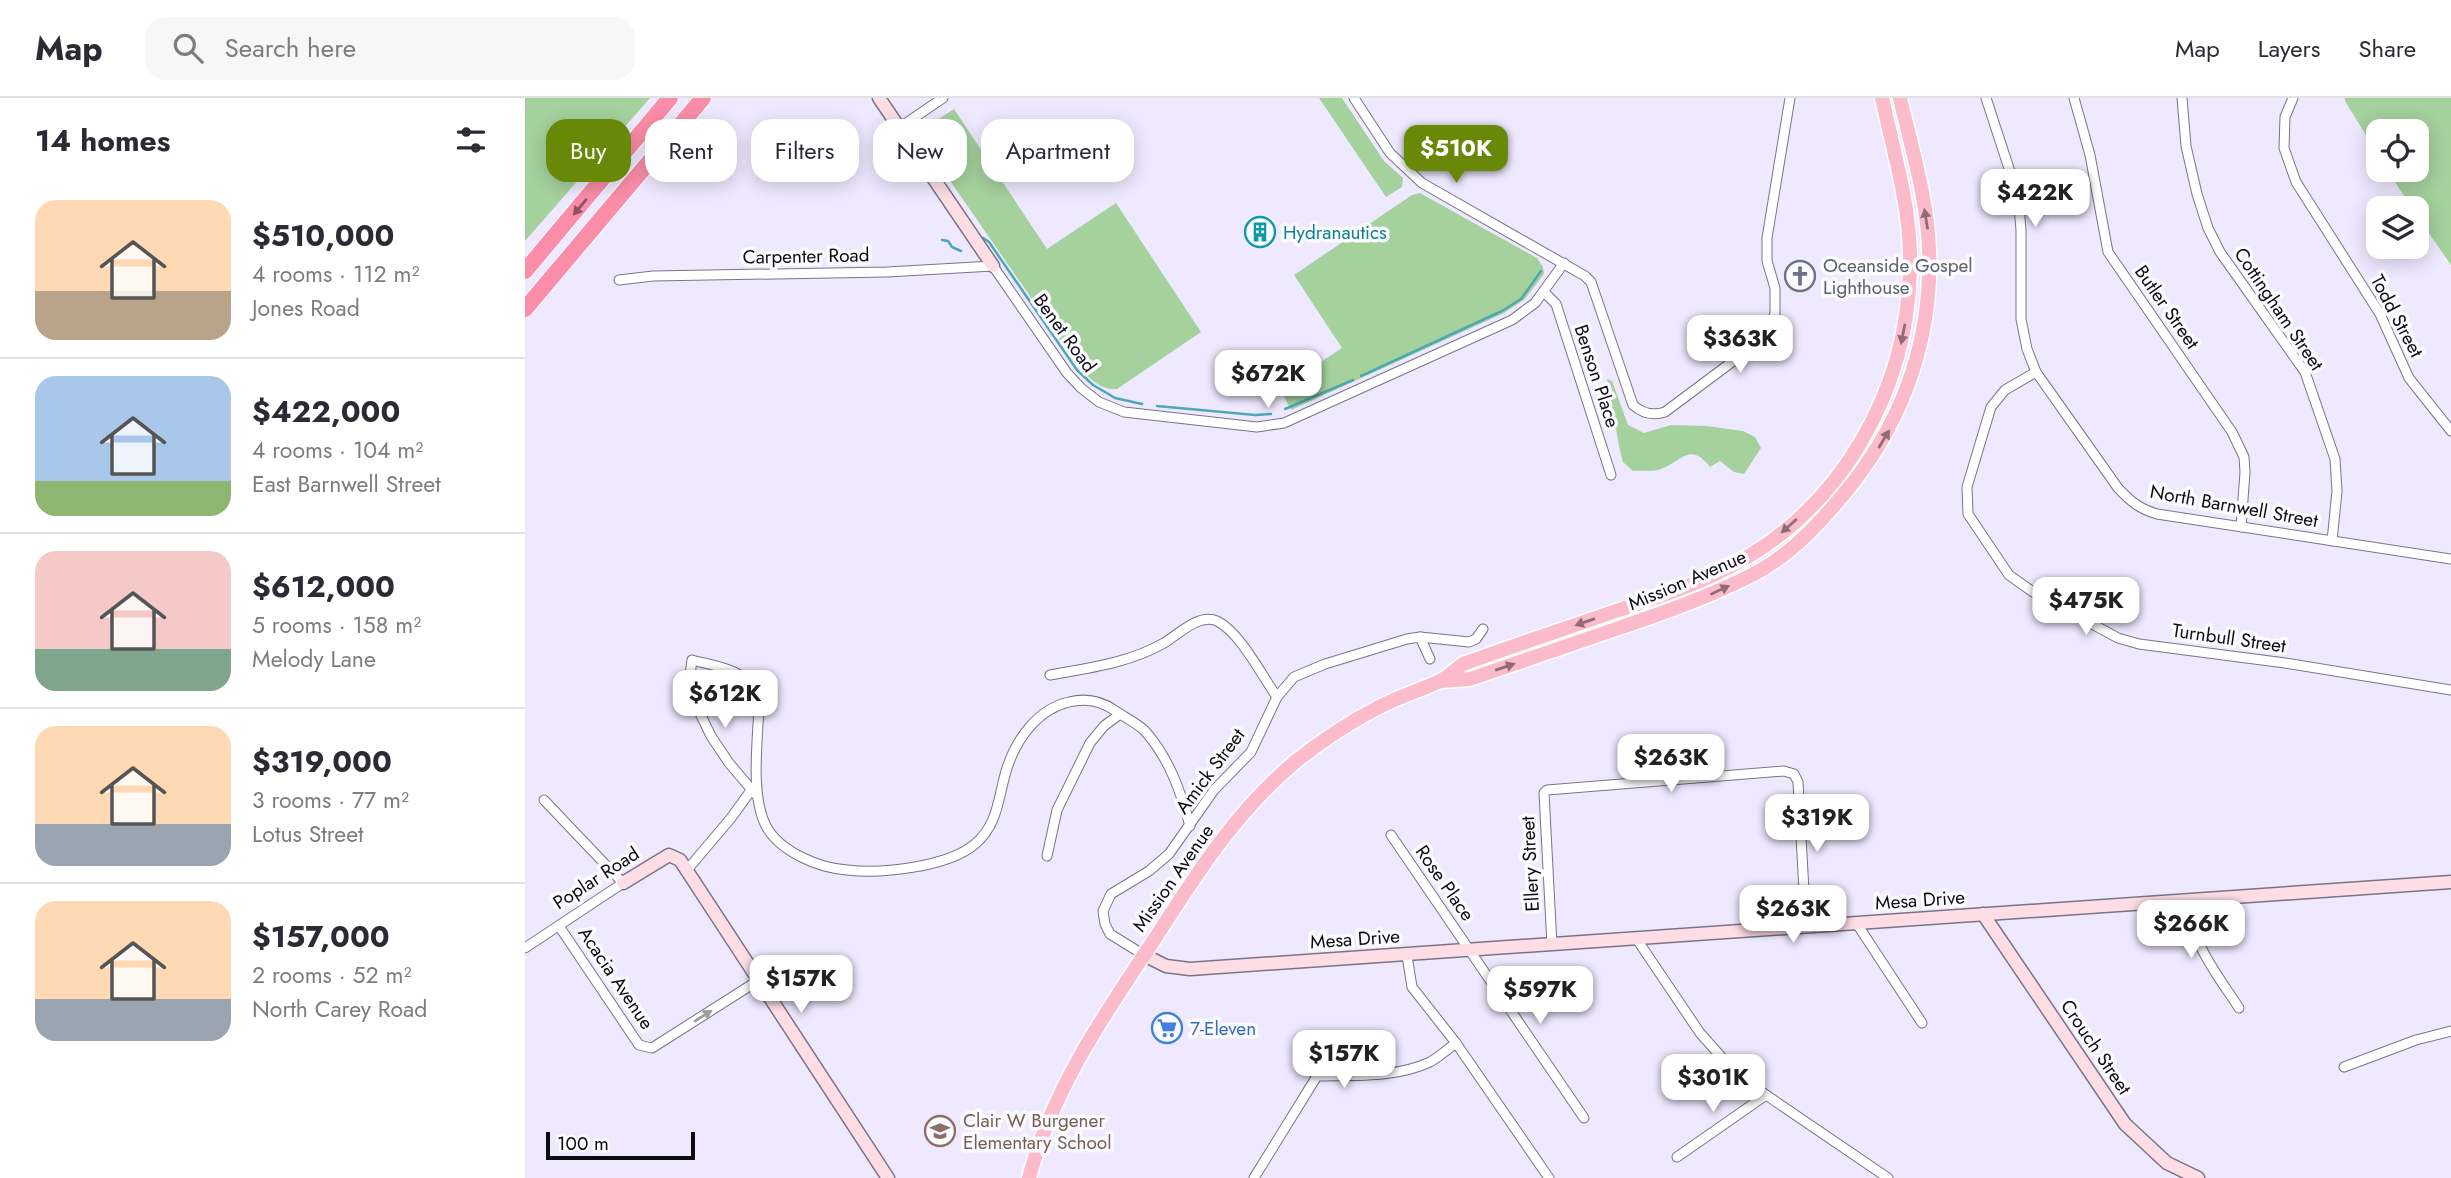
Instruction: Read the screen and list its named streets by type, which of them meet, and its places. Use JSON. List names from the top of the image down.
{
  "streets": {
    "main road": [
      "Benet Road",
      "Mission Avenue",
      "Poplar Road",
      "Mesa Drive",
      "Crouch Street"
    ],
    "street": [
      "Carpenter Road",
      "Butler Street",
      "Cottingham Street",
      "Todd Street",
      "Benson Place",
      "North Barnwell Street",
      "Turnbull Street",
      "Amick Street",
      "Ellery Street",
      "Rose Place",
      "Acacia Avenue"
    ]
  },
  "crossings": [
    ["Carpenter Road", "Benet Road"],
    ["Butler Street", "North Barnwell Street"],
    ["Cottingham Street", "North Barnwell Street"],
    ["Benet Road", "Benson Place"],
    ["North Barnwell Street", "Turnbull Street"],
    ["Mission Avenue", "Amick Street"],
    ["Mission Avenue", "Mesa Drive"],
    ["Amick Street", "Mesa Drive"],
    ["Ellery Street", "Mesa Drive"],
    ["Poplar Road", "Acacia Avenue"],
    ["Rose Place", "Mesa Drive"],
    ["Mesa Drive", "Crouch Street"]
  ],
  "places": {
    "building": ["Hydranautics"],
    "church": ["Oceanside Gospel Lighthouse"],
    "supermarket": ["7-Eleven"],
    "school or university": ["Clair W Burgener Elementary School"]
  },
  "scale_bar": "100 m",
  "page": {
    "header": "Map",
    "search": "Search here",
    "nav": ["Map", "Layers", "Share"],
    "heading": "14 homes",
    "chip": [
      "Buy",
      "Rent",
      "Filters",
      "New",
      "Apartment"
    ],
    "price": [
      "$510K",
      "$422K",
      "$363K",
      "$672K",
      "$475K",
      "$612K",
      "$263K",
      "$319K",
      "$263K",
      "$266K",
      "$157K",
      "$597K",
      "$157K",
      "$301K"
    ],
    "list": [
      {
        "name": "$510,000",
        "note": "4 rooms · 112 m² · Jones Road"
      },
      {
        "name": "$422,000",
        "note": "4 rooms · 104 m² · East Barnwell Street"
      },
      {
        "name": "$612,000",
        "note": "5 rooms · 158 m² · Melody Lane"
      },
      {
        "name": "$319,000",
        "note": "3 rooms · 77 m² · Lotus Street"
      },
      {
        "name": "$157,000",
        "note": "2 rooms · 52 m² · North Carey Road"
      }
    ],
    "scale": "100 m"
  }
}
